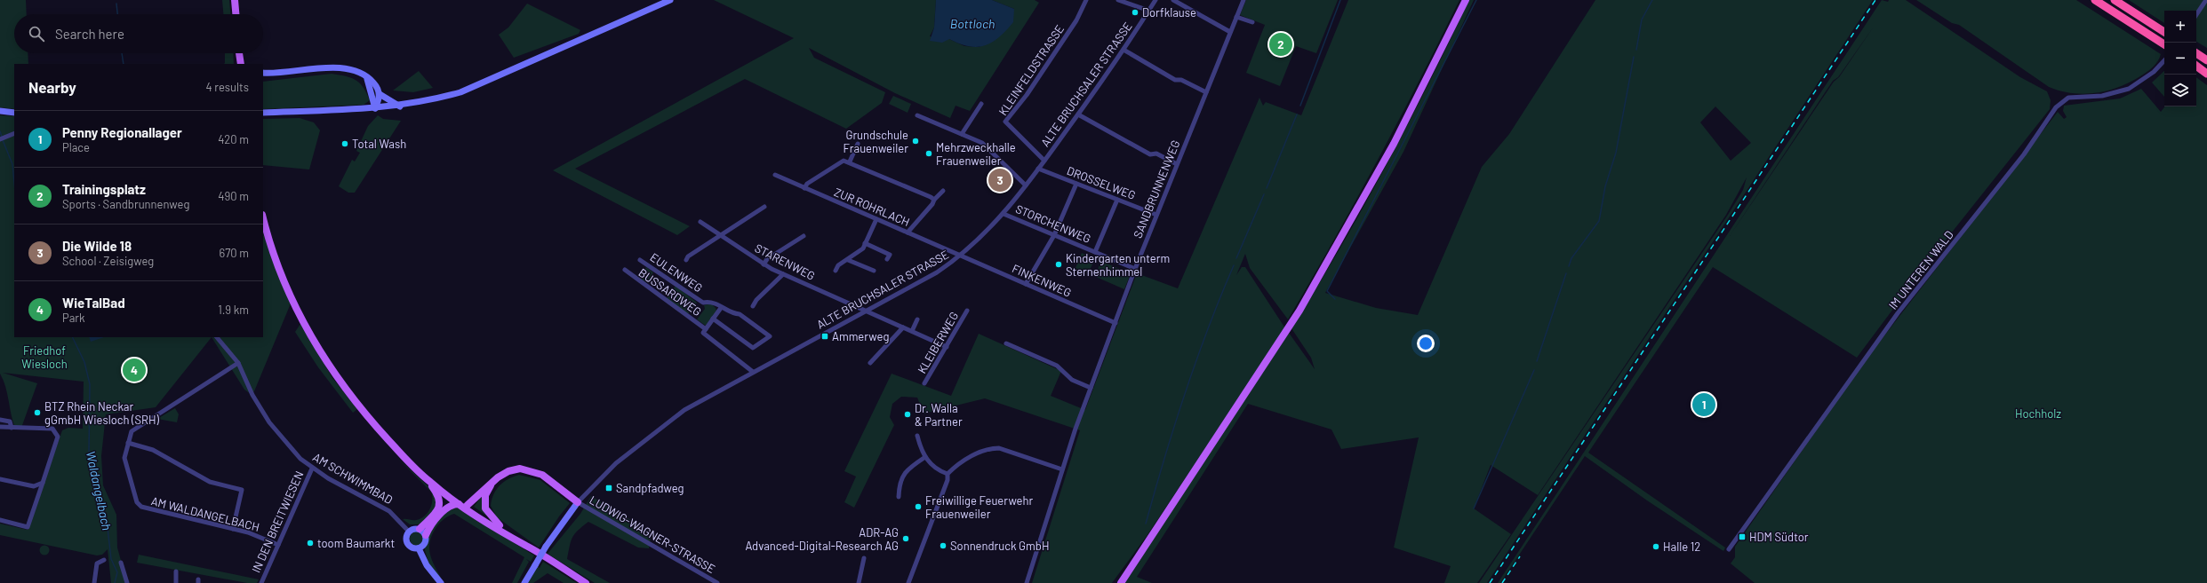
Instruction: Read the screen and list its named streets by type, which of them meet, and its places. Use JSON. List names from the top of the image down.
{
  "streets": {
    "street": [
      "KLEINFELDSTRASSE",
      "ALTE BRUCHSALER STRASSE",
      "DROSSELWEG",
      "SANDBRUNNENWEG",
      "ZUR ROHRLACH",
      "STORCHENWEG",
      "STARENWEG",
      "IM UNTEREN WALD",
      "EULENWEG",
      "FINKENWEG",
      "BUSSARDWEG",
      "KLEIBERWEG",
      "AM SCHWIMMBAD",
      "AM WALDANGELBACH",
      "IN DEN BREITWIESEN",
      "LUDWIG-WAGNER-STRASSE"
    ]
  },
  "crossings": [
    ["KLEINFELDSTRASSE", "ALTE BRUCHSALER STRASSE"],
    ["ALTE BRUCHSALER STRASSE", "DROSSELWEG"],
    ["ALTE BRUCHSALER STRASSE", "ZUR ROHRLACH"],
    ["ALTE BRUCHSALER STRASSE", "STORCHENWEG"],
    ["ALTE BRUCHSALER STRASSE", "STARENWEG"],
    ["ALTE BRUCHSALER STRASSE", "FINKENWEG"],
    ["ALTE BRUCHSALER STRASSE", "LUDWIG-WAGNER-STRASSE"],
    ["DROSSELWEG", "SANDBRUNNENWEG"],
    ["SANDBRUNNENWEG", "STORCHENWEG"],
    ["SANDBRUNNENWEG", "FINKENWEG"],
    ["ZUR ROHRLACH", "FINKENWEG"],
    ["STARENWEG", "KLEIBERWEG"],
    ["AM SCHWIMMBAD", "AM WALDANGELBACH"],
    ["AM SCHWIMMBAD", "IN DEN BREITWIESEN"],
    ["AM WALDANGELBACH", "IN DEN BREITWIESEN"]
  ],
  "water": ["Bottloch", "Waldangelbach"],
  "parks": ["Friedhof Wiesloch", "Hochholz"],
  "places": {
    "other": [
      "Dorfklause",
      "Grundschule Frauenweiler",
      "Total Wash",
      "Mehrzweckhalle Frauenweiler",
      "Kindergarten unterm Sternenhimmel",
      "BTZ Rhein Neckar gGmbH Wiesloch (SRH)",
      "Dr. Walla & Partner",
      "Freiwillige Feuerwehr Frauenweiler",
      "ADR-AG Advanced-Digital-Research AG",
      "toom Baumarkt",
      "Sonnendruck GmbH",
      "Halle 12"
    ],
    "transit": ["Ammerweg", "Sandpfadweg", "HDM Südtor"]
  },
  "page": {
    "map_buttons": ["+", "−"],
    "search": "Search here",
    "pins": [
      "2",
      "3",
      "4",
      "1"
    ],
    "heading": ["Nearby", "4 results"],
    "list": [
      {
        "mark": "1",
        "name": "Penny Regionallager",
        "note": "Place",
        "value": "420 m"
      },
      {
        "mark": "2",
        "name": "Trainingsplatz",
        "note": "Sports · Sandbrunnenweg",
        "value": "490 m"
      },
      {
        "mark": "3",
        "name": "Die Wilde 18",
        "note": "School · Zeisigweg",
        "value": "670 m"
      },
      {
        "mark": "4",
        "name": "WieTalBad",
        "note": "Park",
        "value": "1.9 km"
      }
    ]
  }
}
